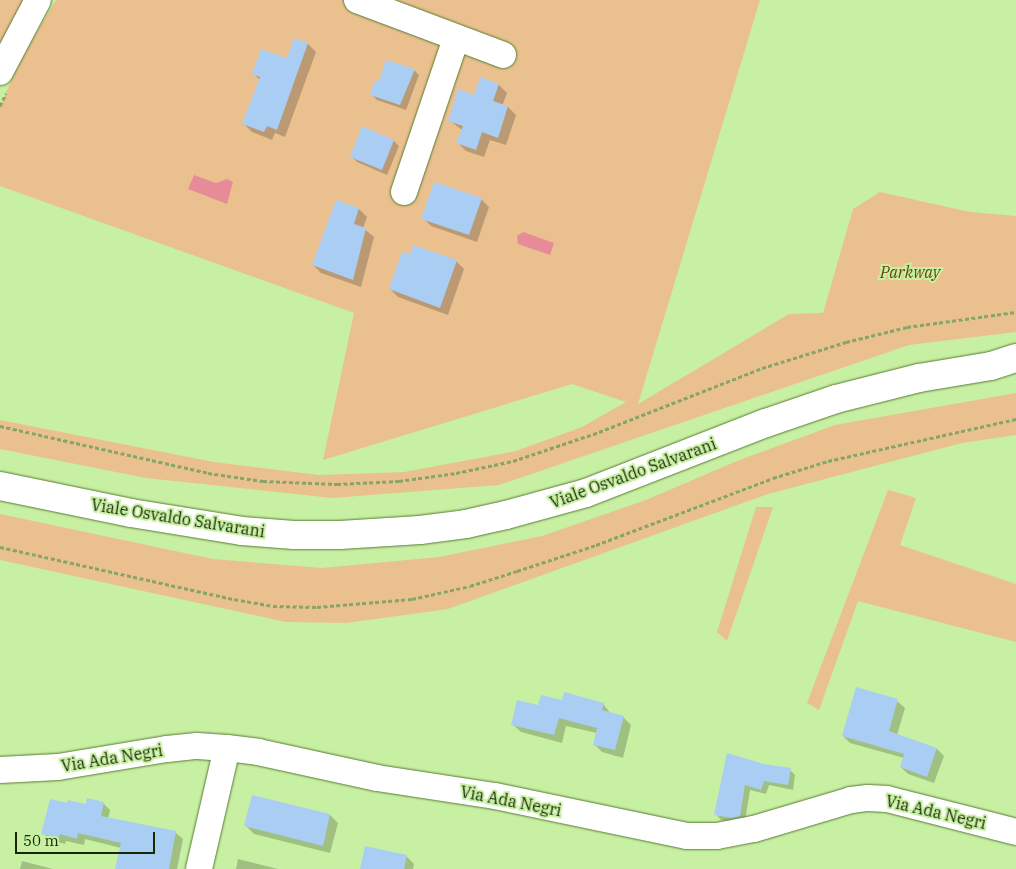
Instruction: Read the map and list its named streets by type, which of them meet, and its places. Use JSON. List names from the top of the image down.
{
  "streets": {
    "main road": ["Viale Osvaldo Salvarani"],
    "street": ["Via Ada Negri"]
  },
  "parks": ["Parkway"],
  "scale_bar": "50 m"
}
